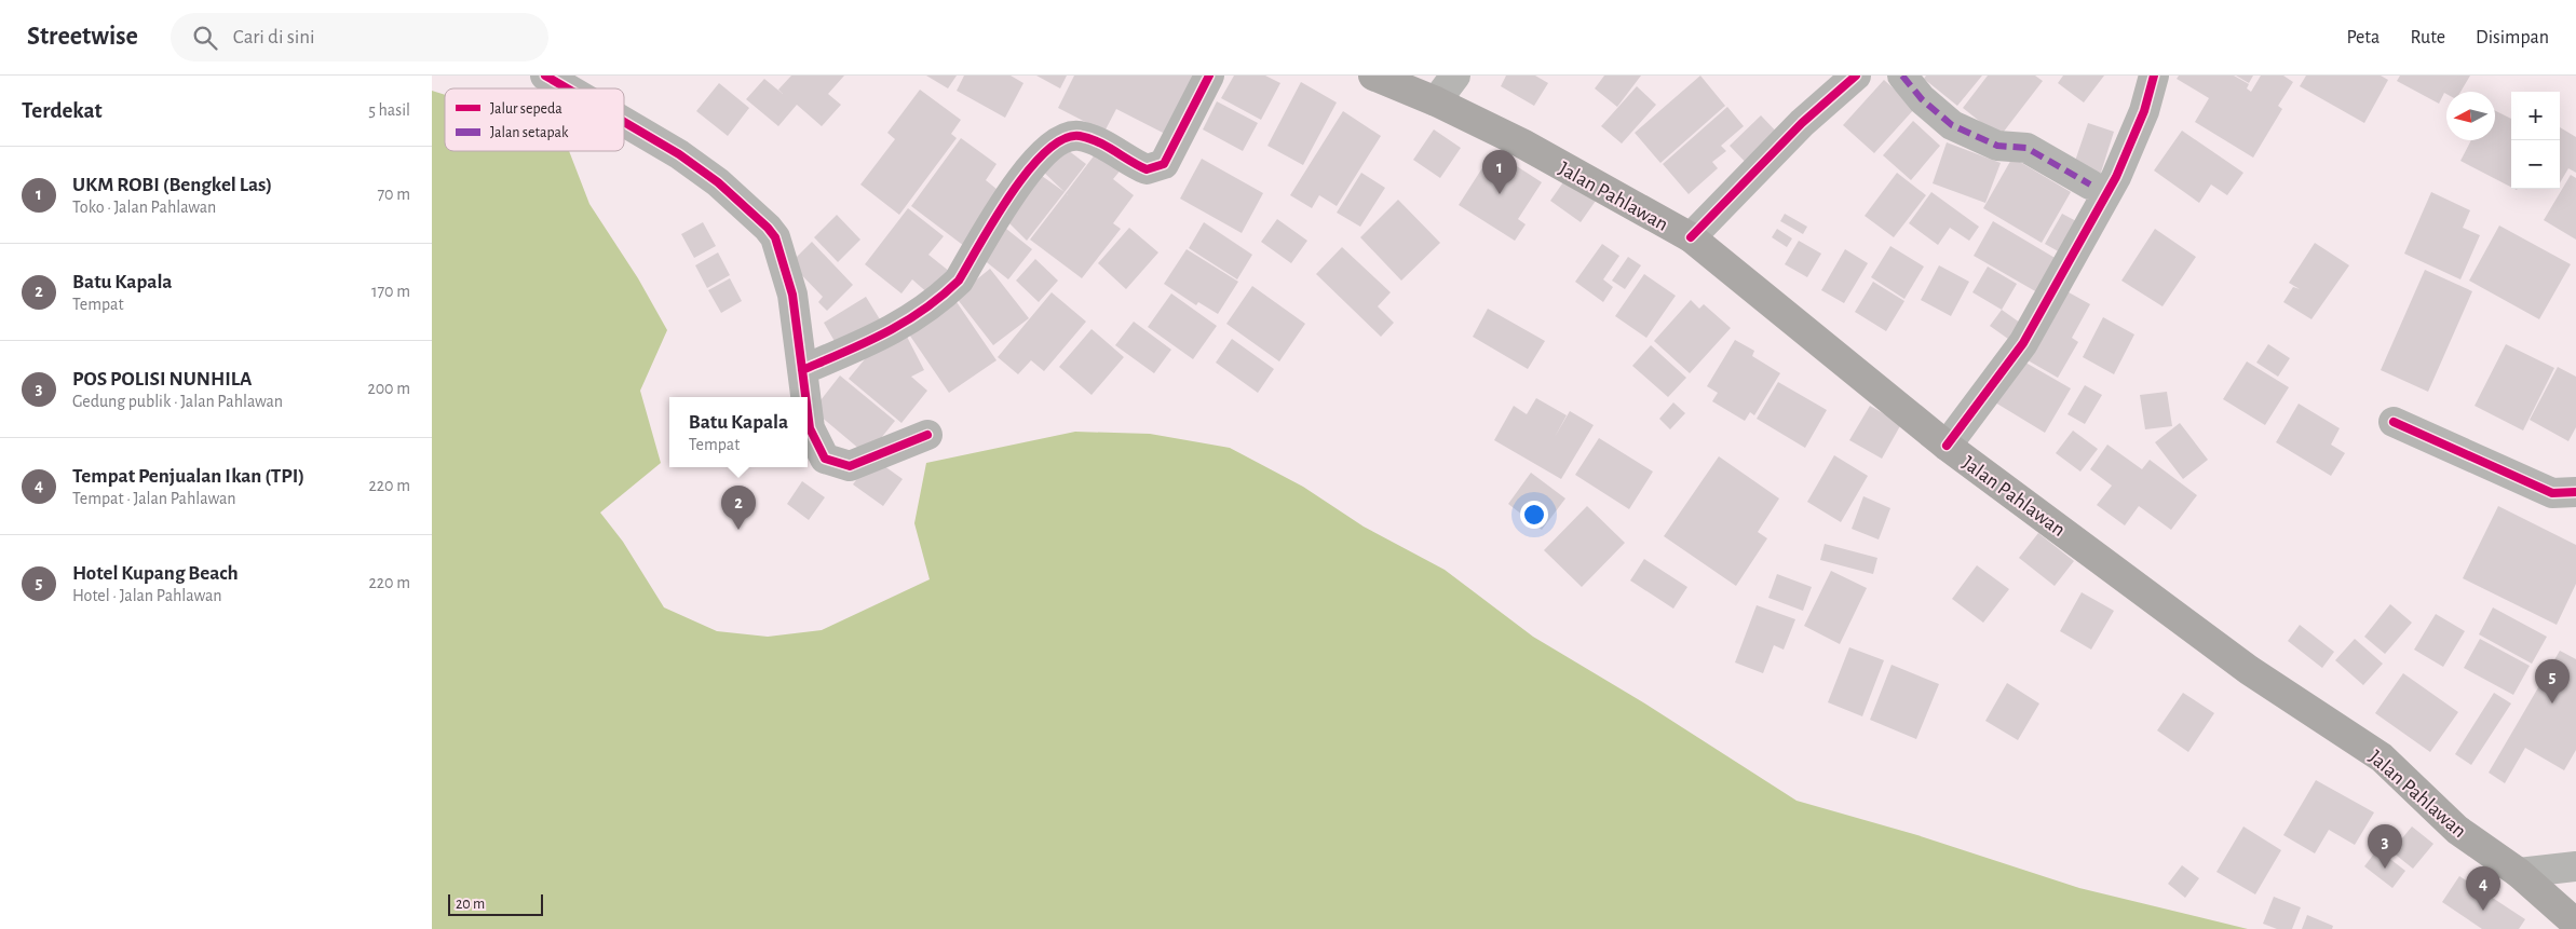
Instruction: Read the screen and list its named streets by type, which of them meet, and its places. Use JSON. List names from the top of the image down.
{
  "streets": {
    "highway": ["Jalan Pahlawan"]
  },
  "legend": ["Jalur sepeda", "Jalan setapak"],
  "scale_bar": "20 m",
  "north": "left",
  "page": {
    "header": "Streetwise",
    "search": "Cari di sini",
    "nav": ["Peta", "Rute", "Disimpan"],
    "heading": ["Terdekat", "5 hasil"],
    "map_buttons": ["+", "−"],
    "list": [
      {
        "mark": "1",
        "name": "UKM ROBI (Bengkel Las)",
        "note": "Toko · Jalan Pahlawan",
        "value": "70 m"
      },
      {
        "mark": "2",
        "name": "Batu Kapala",
        "note": "Tempat",
        "value": "170 m"
      },
      {
        "mark": "3",
        "name": "POS POLISI NUNHILA",
        "note": "Gedung publik · Jalan Pahlawan",
        "value": "200 m"
      },
      {
        "mark": "4",
        "name": "Tempat Penjualan Ikan (TPI)",
        "note": "Tempat · Jalan Pahlawan",
        "value": "220 m"
      },
      {
        "mark": "5",
        "name": "Hotel Kupang Beach",
        "note": "Hotel · Jalan Pahlawan",
        "value": "220 m"
      }
    ],
    "pins": [
      "1",
      "2",
      "5",
      "3",
      "4"
    ],
    "popup": ["Batu Kapala", "Tempat"],
    "scale": "20 m"
  }
}
